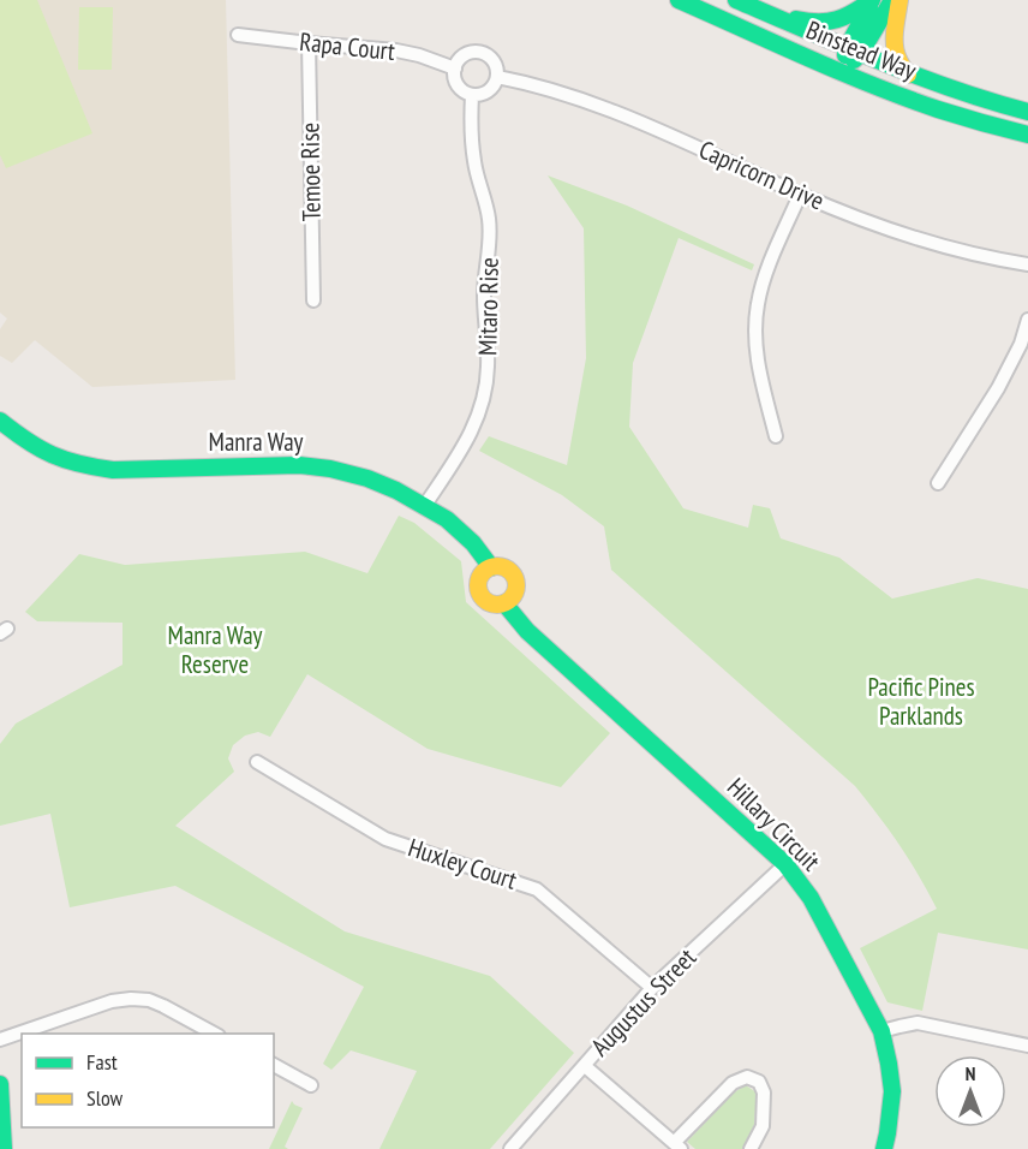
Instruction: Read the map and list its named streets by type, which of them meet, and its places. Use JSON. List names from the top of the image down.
{
  "streets": {
    "street": [
      "Rapa Court",
      "Binstead Way",
      "Temoe Rise",
      "Capricorn Drive",
      "Mitaro Rise",
      "Manra Way",
      "Hillary Circuit",
      "Huxley Court",
      "Augustus Street"
    ]
  },
  "crossings": [
    ["Rapa Court", "Temoe Rise"],
    ["Rapa Court", "Capricorn Drive"],
    ["Rapa Court", "Mitaro Rise"],
    ["Capricorn Drive", "Mitaro Rise"],
    ["Mitaro Rise", "Manra Way"],
    ["Manra Way", "Hillary Circuit"],
    ["Hillary Circuit", "Augustus Street"],
    ["Huxley Court", "Augustus Street"]
  ],
  "parks": ["Manra Way Reserve", "Pacific Pines Parklands"],
  "legend": ["Fast", "Slow"],
  "north": "top"
}
